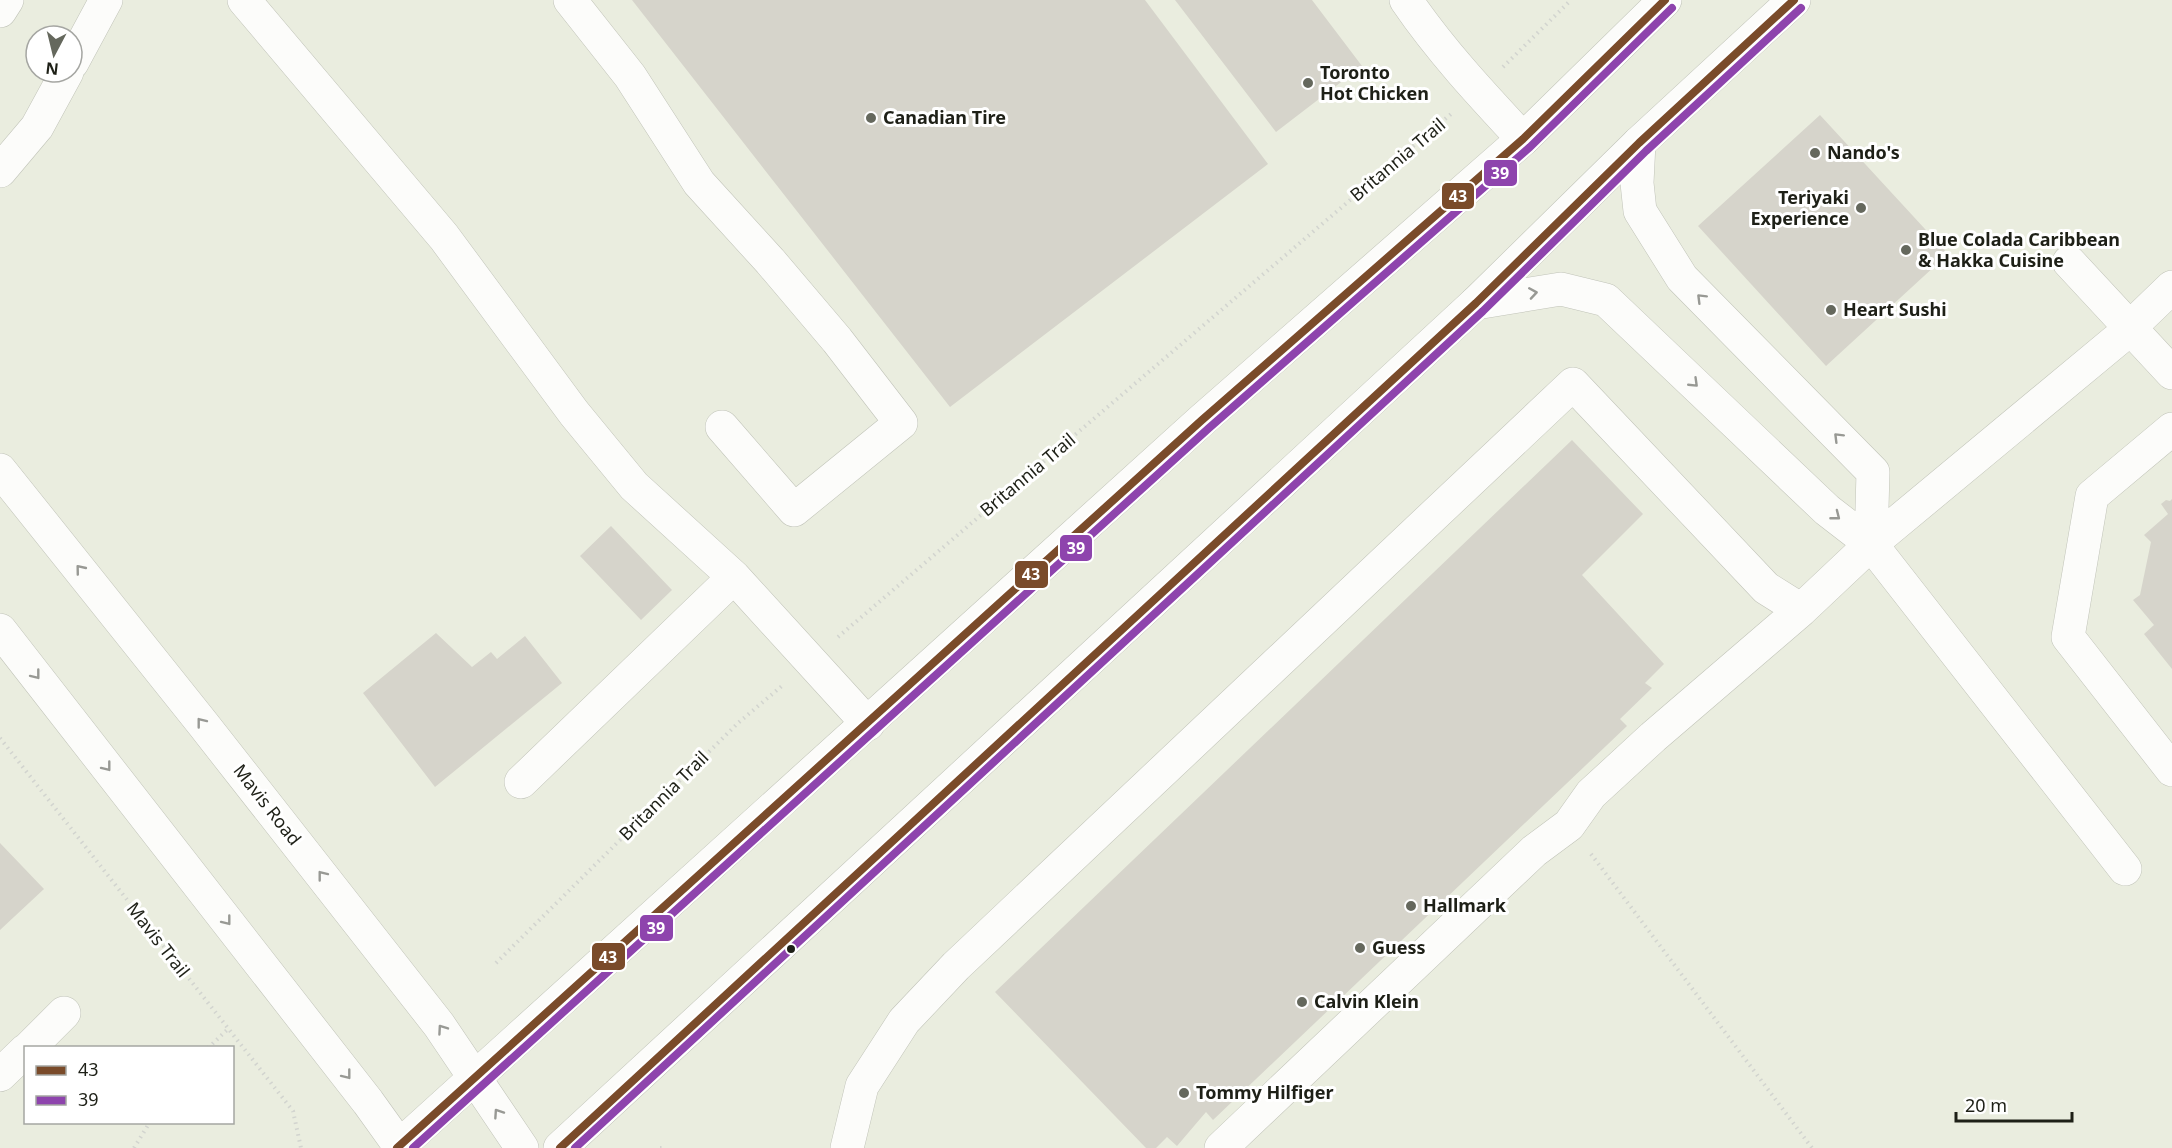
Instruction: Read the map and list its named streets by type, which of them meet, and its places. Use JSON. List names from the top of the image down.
{
  "streets": {
    "main road": ["Mavis Road"],
    "path": ["Britannia Trail", "Mavis Trail"]
  },
  "places": [
    "Toronto Hot Chicken",
    "Canadian Tire",
    "Nando's",
    "Teriyaki Experience",
    "Blue Colada Caribbean & Hakka Cuisine",
    "Heart Sushi",
    "Hallmark",
    "Guess",
    "Calvin Klein",
    "Tommy Hilfiger"
  ],
  "lines": ["transit line 43", "transit line 39"],
  "legend": ["43", "39"],
  "scale_bar": "20 m",
  "north": "bottom"
}
